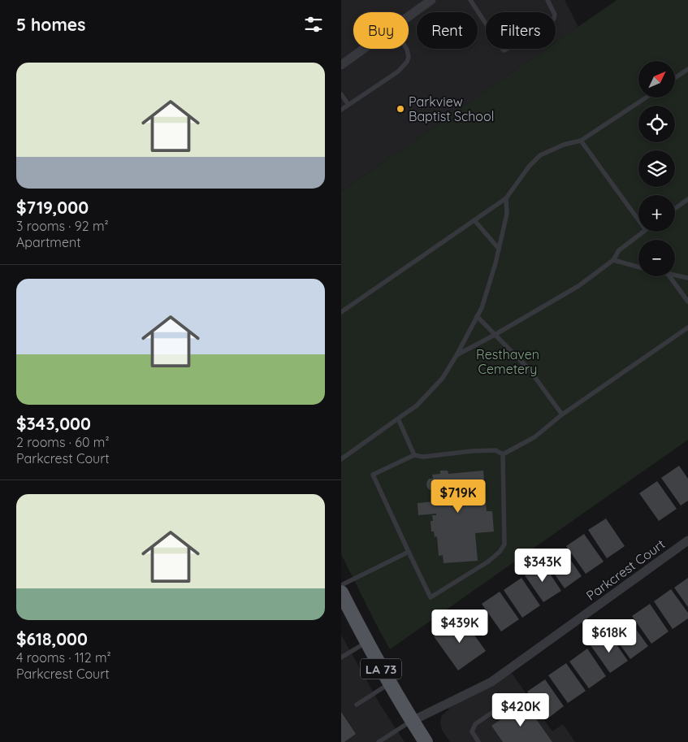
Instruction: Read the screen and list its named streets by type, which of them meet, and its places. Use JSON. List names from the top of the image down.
{
  "streets": {
    "main road": ["LA 73"],
    "street": ["Parkcrest Court"]
  },
  "crossings": [
    ["Parkcrest Court", "LA 73"]
  ],
  "parks": ["Resthaven Cemetery"],
  "places": ["Parkview Baptist School"],
  "north": "top right",
  "page": {
    "heading": "5 homes",
    "chip": ["Buy", "Rent", "Filters"],
    "list": [
      {
        "name": "$719,000",
        "note": "3 rooms · 92 m² · Apartment"
      },
      {
        "name": "$343,000",
        "note": "2 rooms · 60 m² · Parkcrest Court"
      },
      {
        "name": "$618,000",
        "note": "4 rooms · 112 m² · Parkcrest Court"
      }
    ],
    "map_buttons": ["+", "−"],
    "price": [
      "$719K",
      "$343K",
      "$439K",
      "$618K",
      "$420K"
    ]
  }
}
